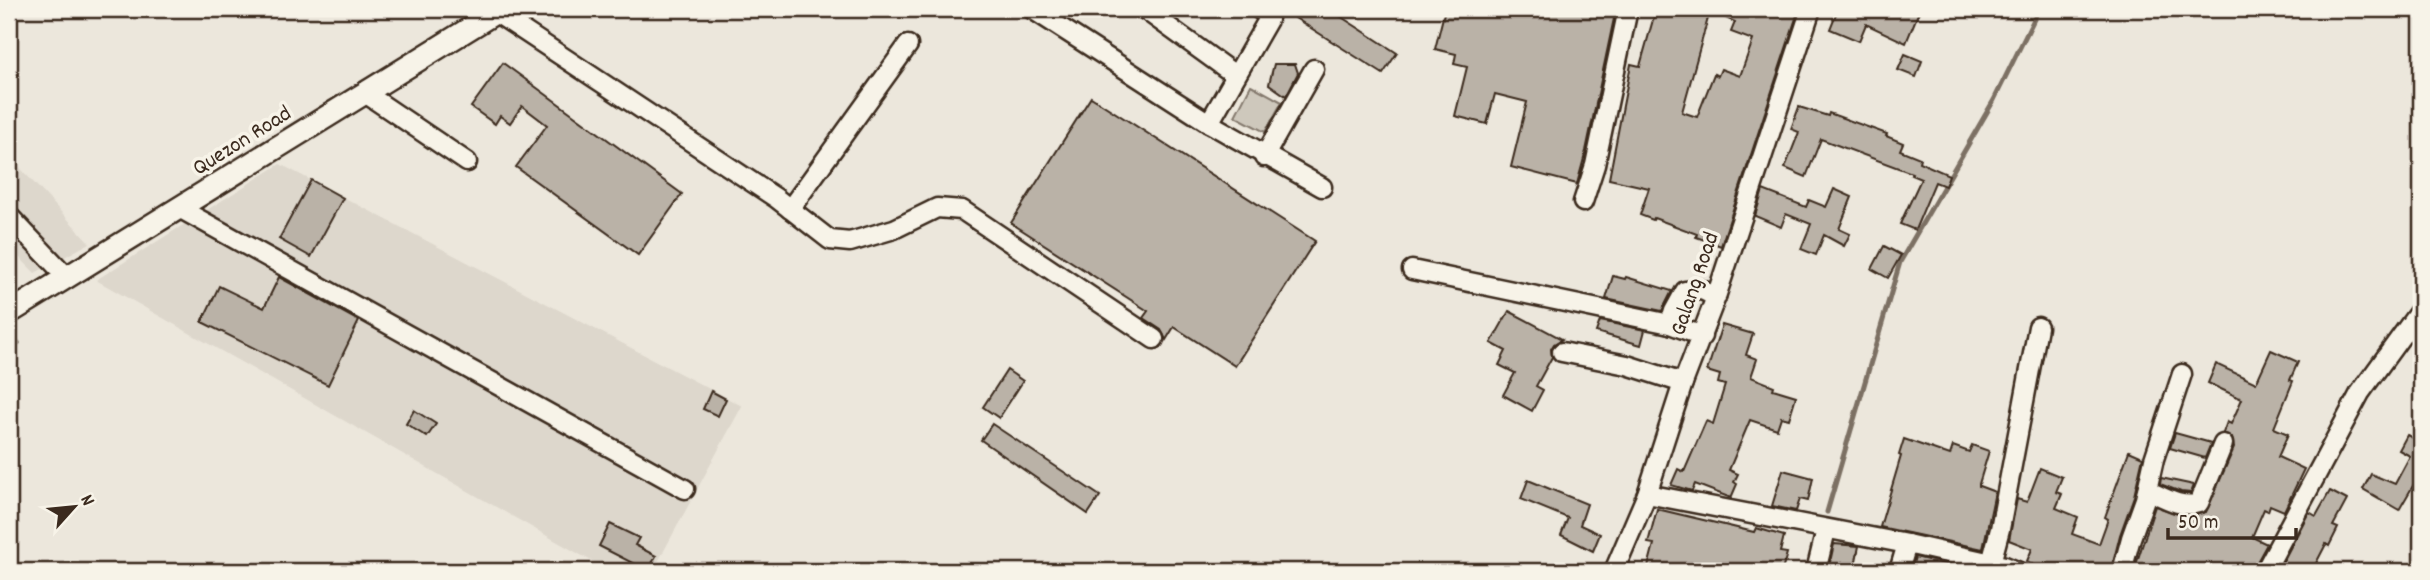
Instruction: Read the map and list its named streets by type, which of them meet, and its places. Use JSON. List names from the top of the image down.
{
  "streets": {
    "main road": ["Quezon Road"],
    "street": ["Galang Road"]
  },
  "scale_bar": "50 m",
  "north": "top right"
}
